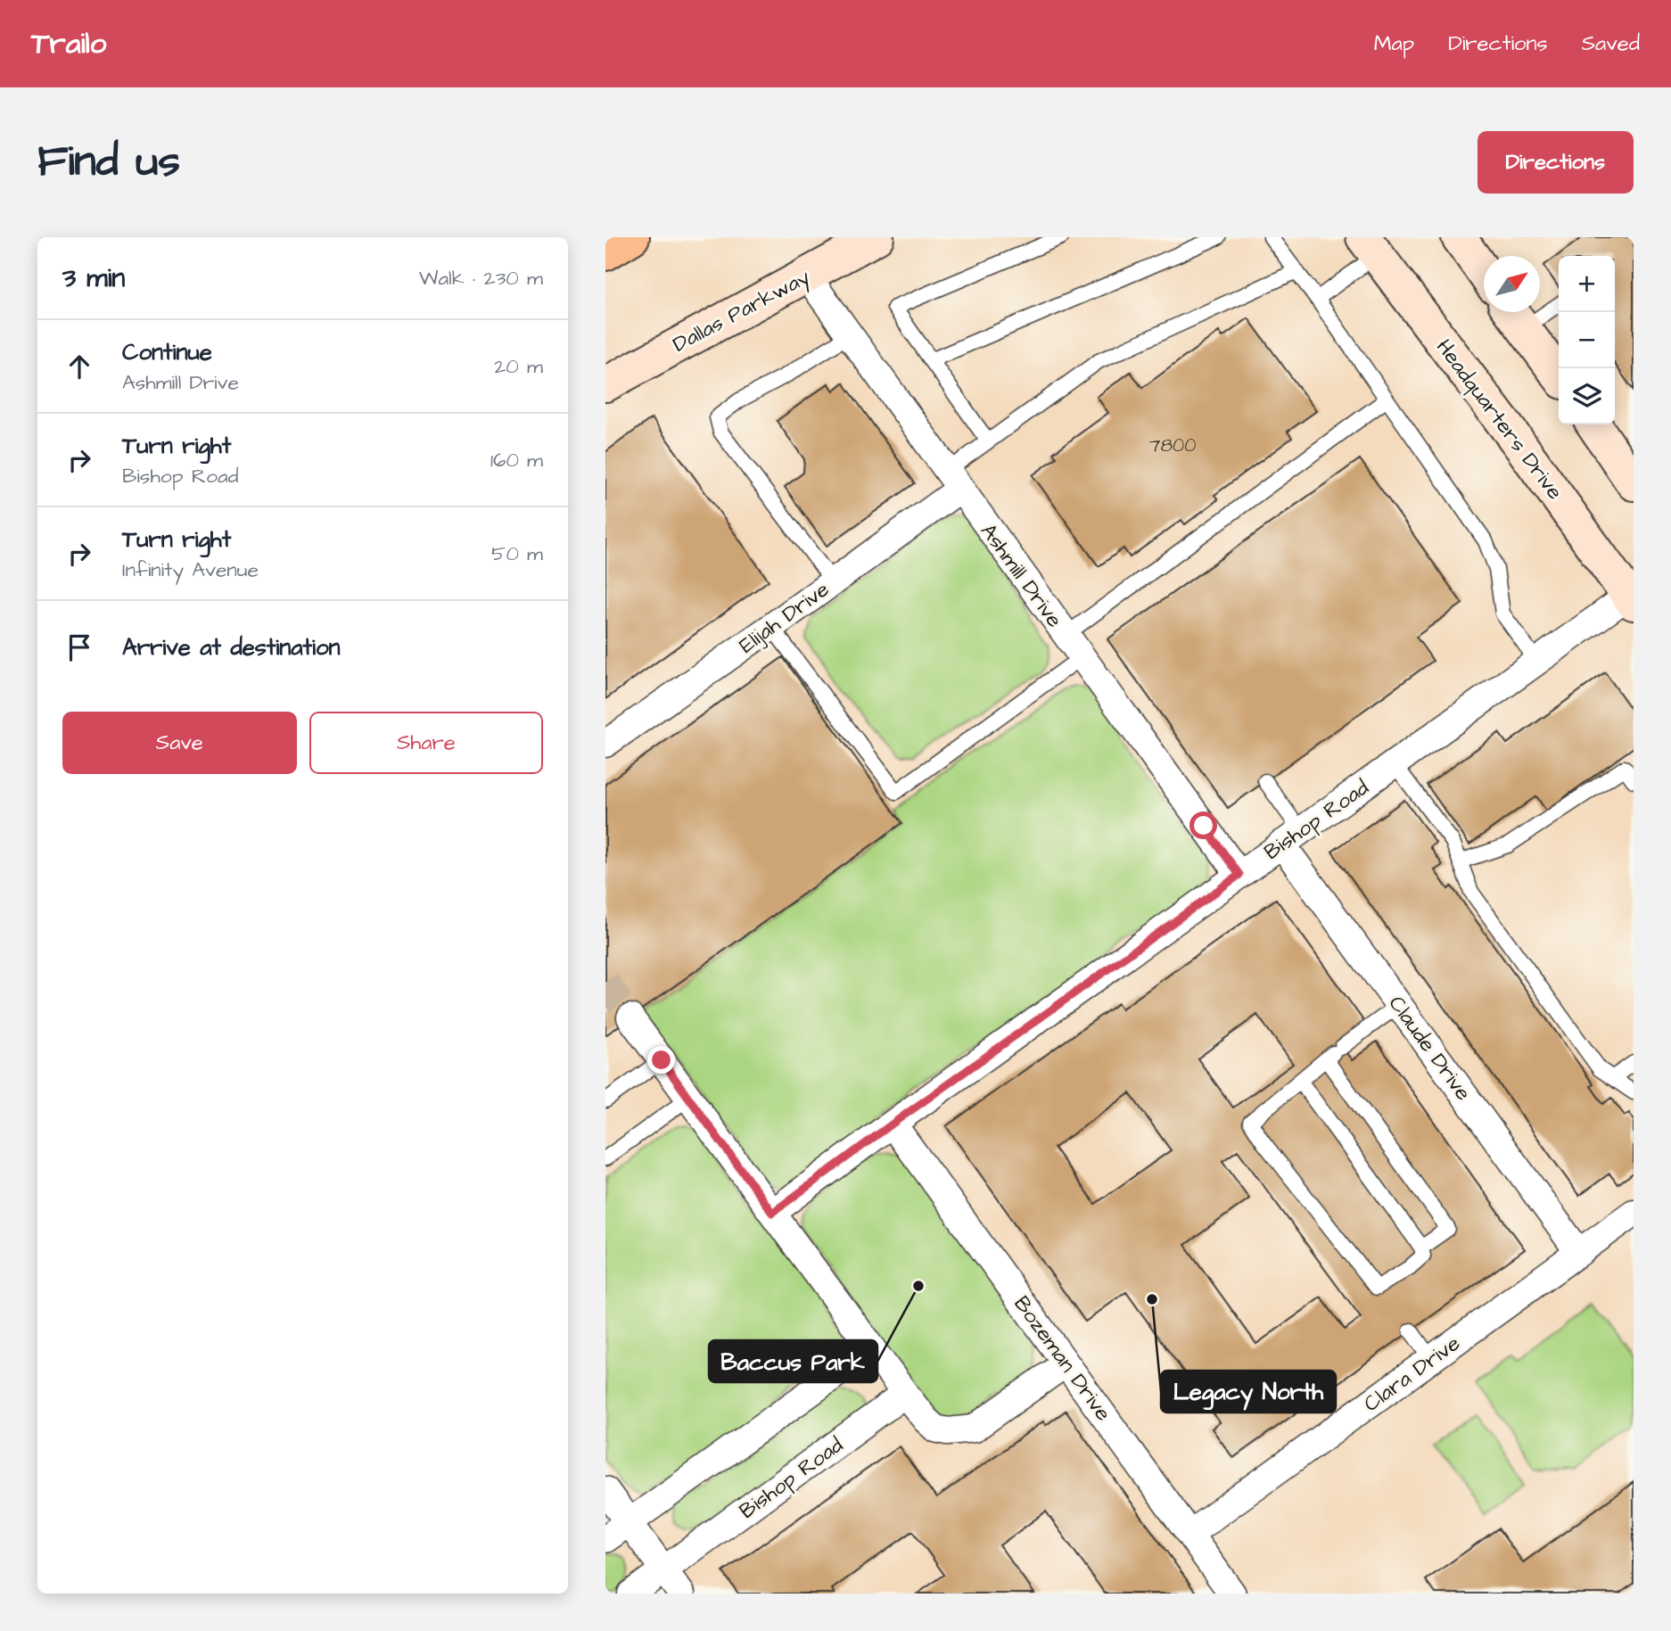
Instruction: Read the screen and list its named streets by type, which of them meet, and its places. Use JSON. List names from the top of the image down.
{
  "streets": {
    "main road": ["Dallas Parkway", "Headquarters Drive"],
    "street": [
      "Ashmill Drive",
      "Elijah Drive",
      "Bishop Road",
      "Claude Drive",
      "Bozeman Drive",
      "Clara Drive"
    ]
  },
  "crossings": [
    ["Dallas Parkway", "Ashmill Drive"],
    ["Headquarters Drive", "Bishop Road"],
    ["Ashmill Drive", "Elijah Drive"],
    ["Ashmill Drive", "Bishop Road"],
    ["Bishop Road", "Claude Drive"],
    ["Bishop Road", "Bozeman Drive"],
    ["Claude Drive", "Clara Drive"],
    ["Bozeman Drive", "Clara Drive"]
  ],
  "places": ["Baccus Park", "Legacy North"],
  "house_numbers": ["7800"],
  "north": "top right",
  "page": {
    "header": "Trailo",
    "nav": ["Map", "Directions", "Saved"],
    "buttons": [
      "Directions",
      ["Save", "Share"]
    ],
    "title": "Find us",
    "heading": ["3 min", "Walk · 230 m"],
    "map_buttons": ["+", "−"],
    "list": [
      ["Continue", "Ashmill Drive", "20 m"],
      ["Turn right", "Bishop Road", "160 m"],
      ["Turn right", "Infinity Avenue", "50 m"],
      "Arrive at destination"
    ]
  }
}
